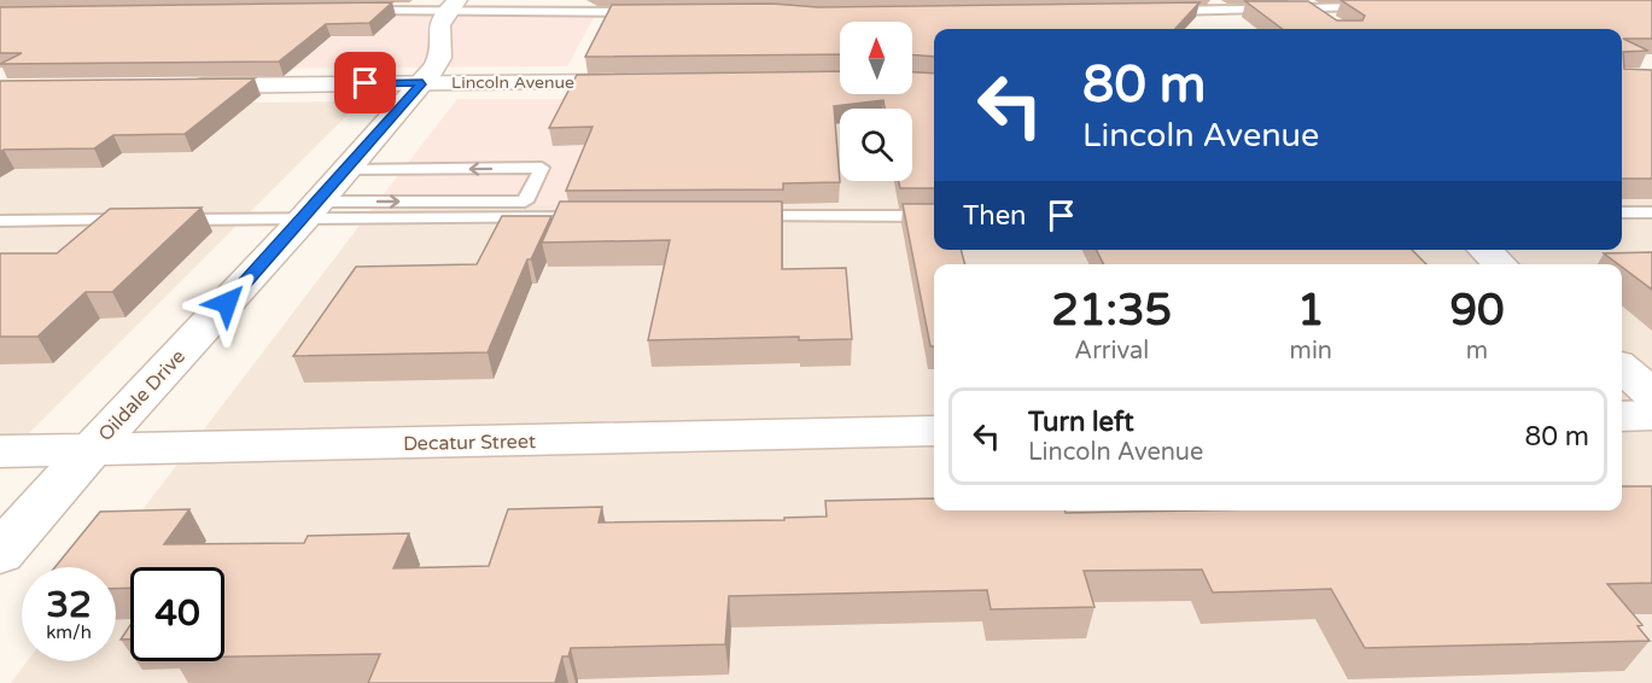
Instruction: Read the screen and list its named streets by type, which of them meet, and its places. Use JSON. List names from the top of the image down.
{
  "streets": {
    "street": ["Lincoln Avenue", "Oildale Drive", "Decatur Street"]
  },
  "crossings": [
    ["Lincoln Avenue", "Oildale Drive"],
    ["Oildale Drive", "Decatur Street"]
  ],
  "north": "top",
  "page": {
    "turn": ["80 m", "Lincoln Avenue"],
    "then": "Then",
    "eta": [
      "21:35",
      "Arrival",
      "1",
      "min",
      "90",
      "m"
    ],
    "list": [
      {
        "name": "Turn left",
        "note": "Lincoln Avenue",
        "value": "80 m"
      }
    ],
    "speed": "32 km/h",
    "limit": "40"
  }
}
